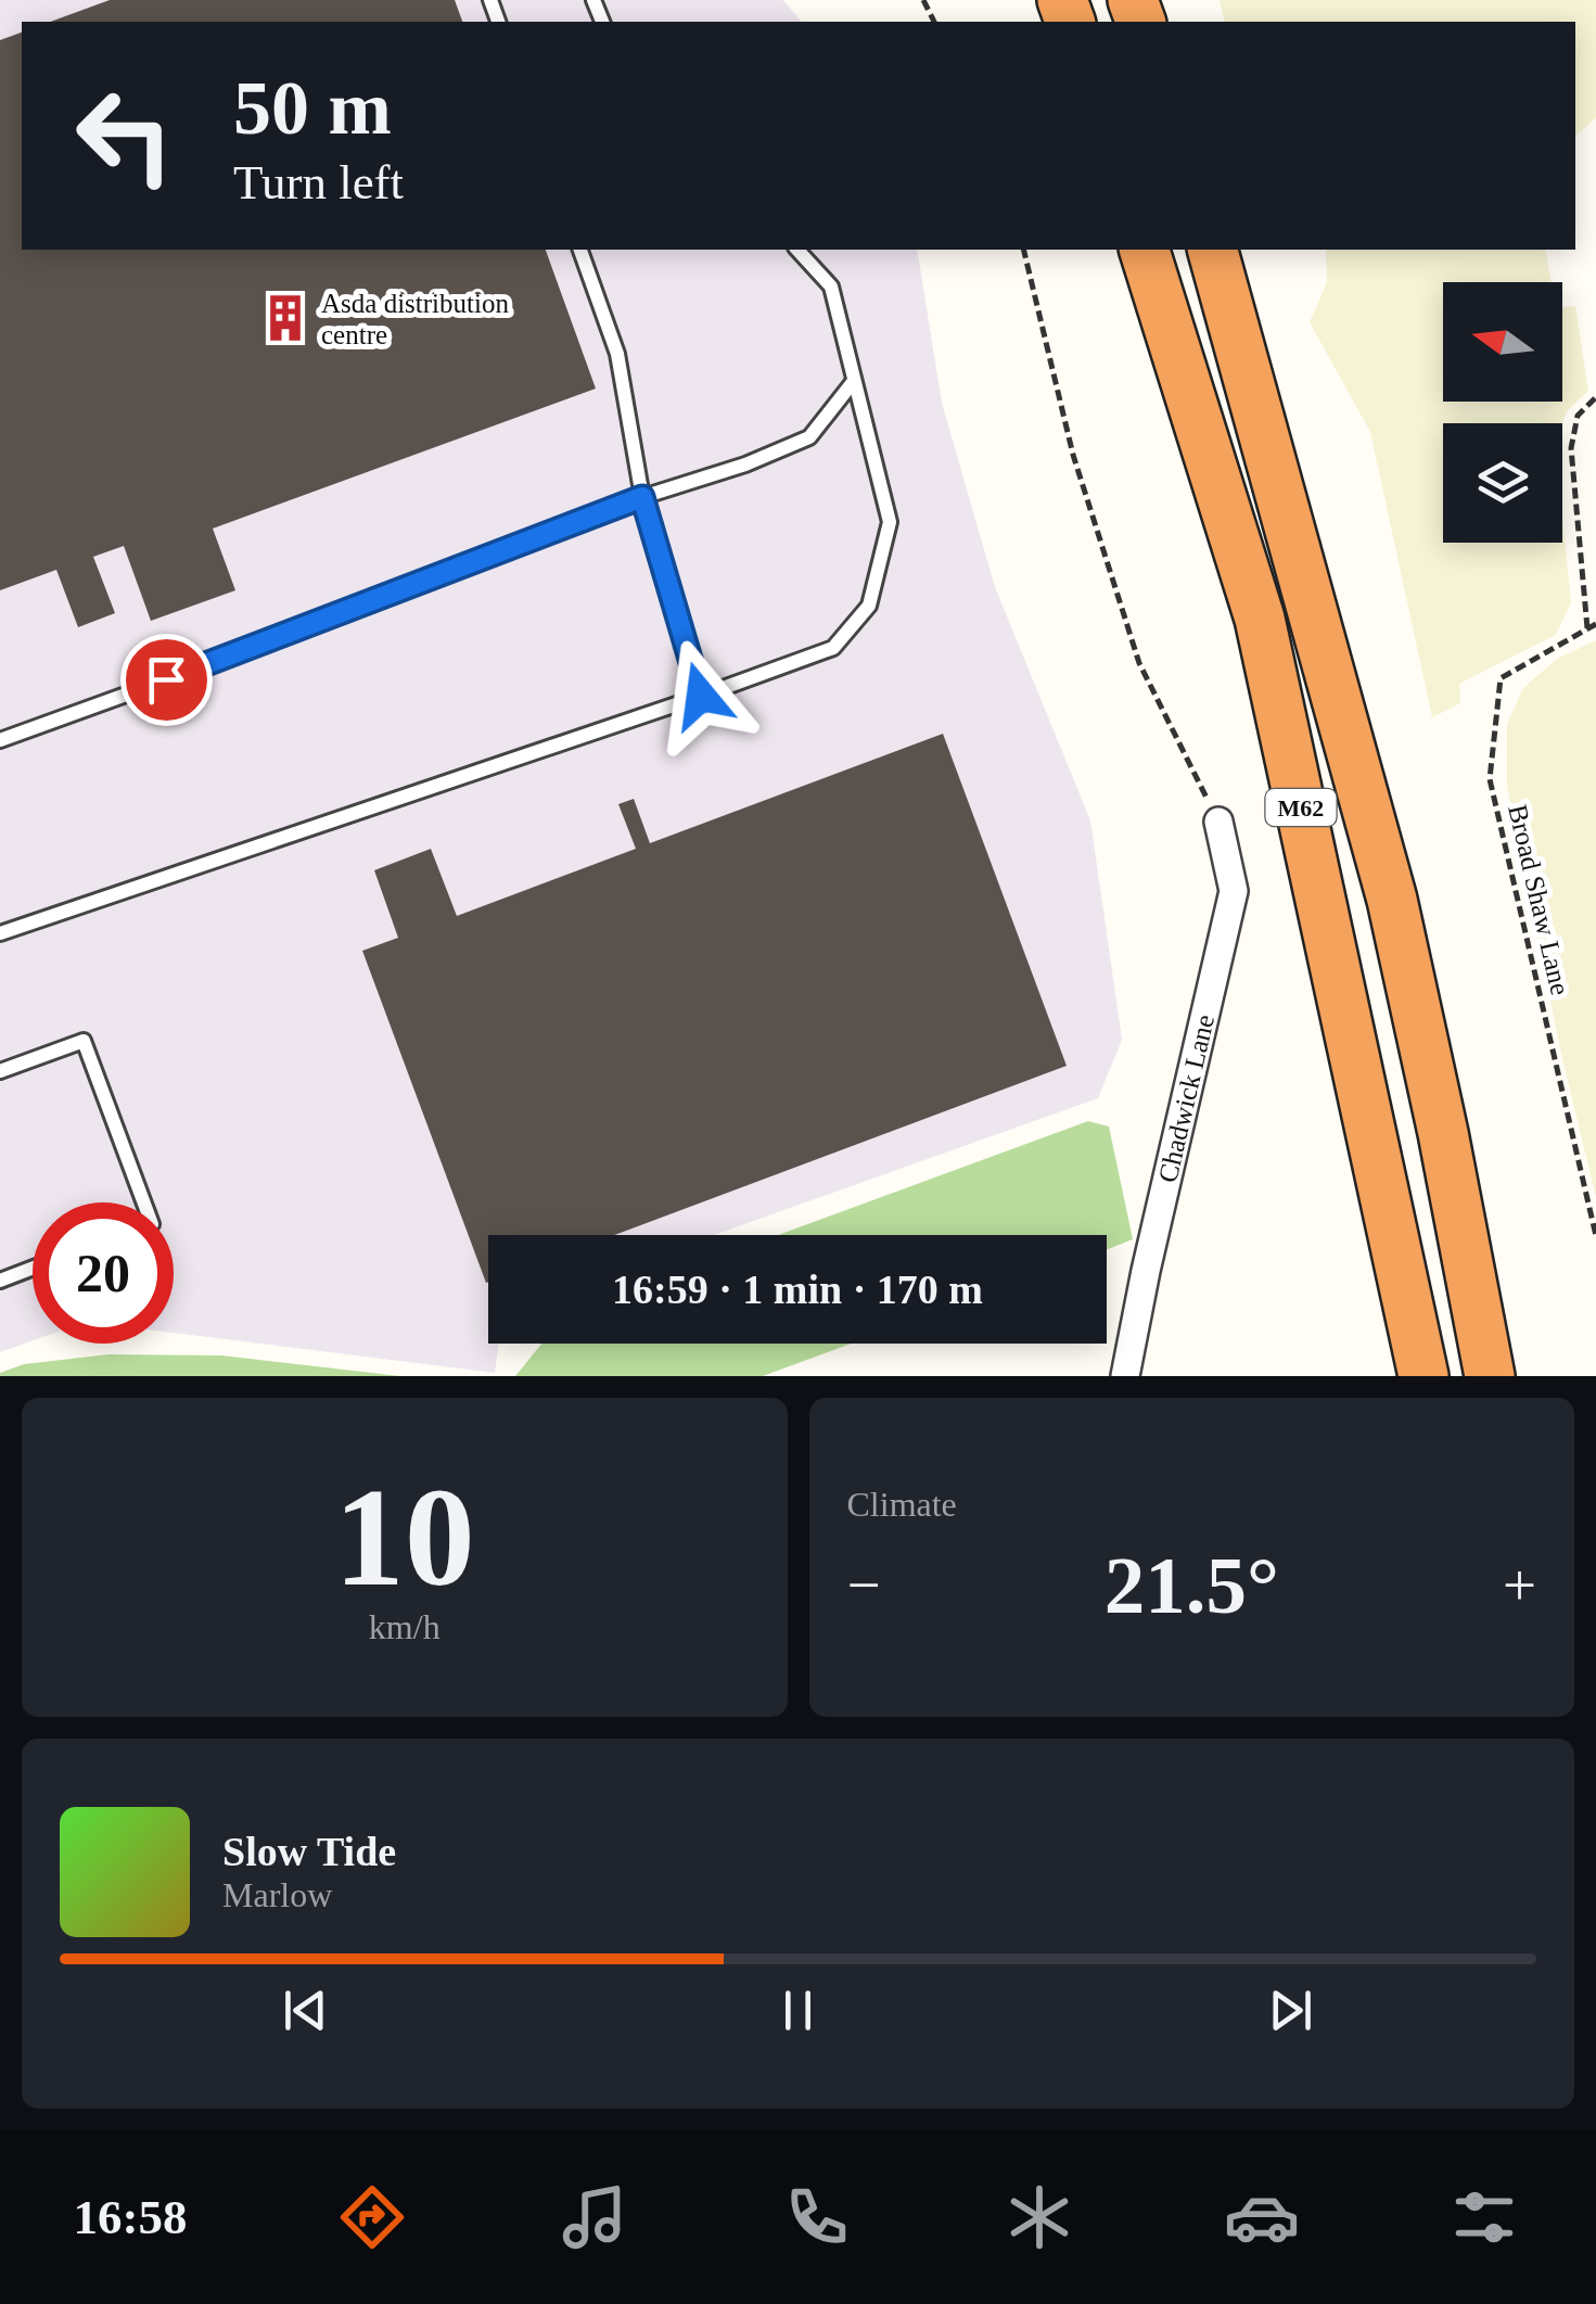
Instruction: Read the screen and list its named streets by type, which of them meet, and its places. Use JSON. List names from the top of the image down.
{
  "streets": {
    "highway": ["M62"],
    "street": ["Chadwick Lane"],
    "path": ["Broad Shaw Lane"]
  },
  "places": {
    "building": ["Asda distribution centre"]
  },
  "north": "left",
  "page": {
    "turn": ["50 m", "Turn left"],
    "limit": "20",
    "trip": "16:59 · 1 min · 170 m",
    "tile": [
      ["10", "km/h"],
      "Climate"
    ],
    "heat": ["−", "21.5°", "+"],
    "song": ["Slow Tide", "Marlow"],
    "tabs": "16:58"
  }
}
